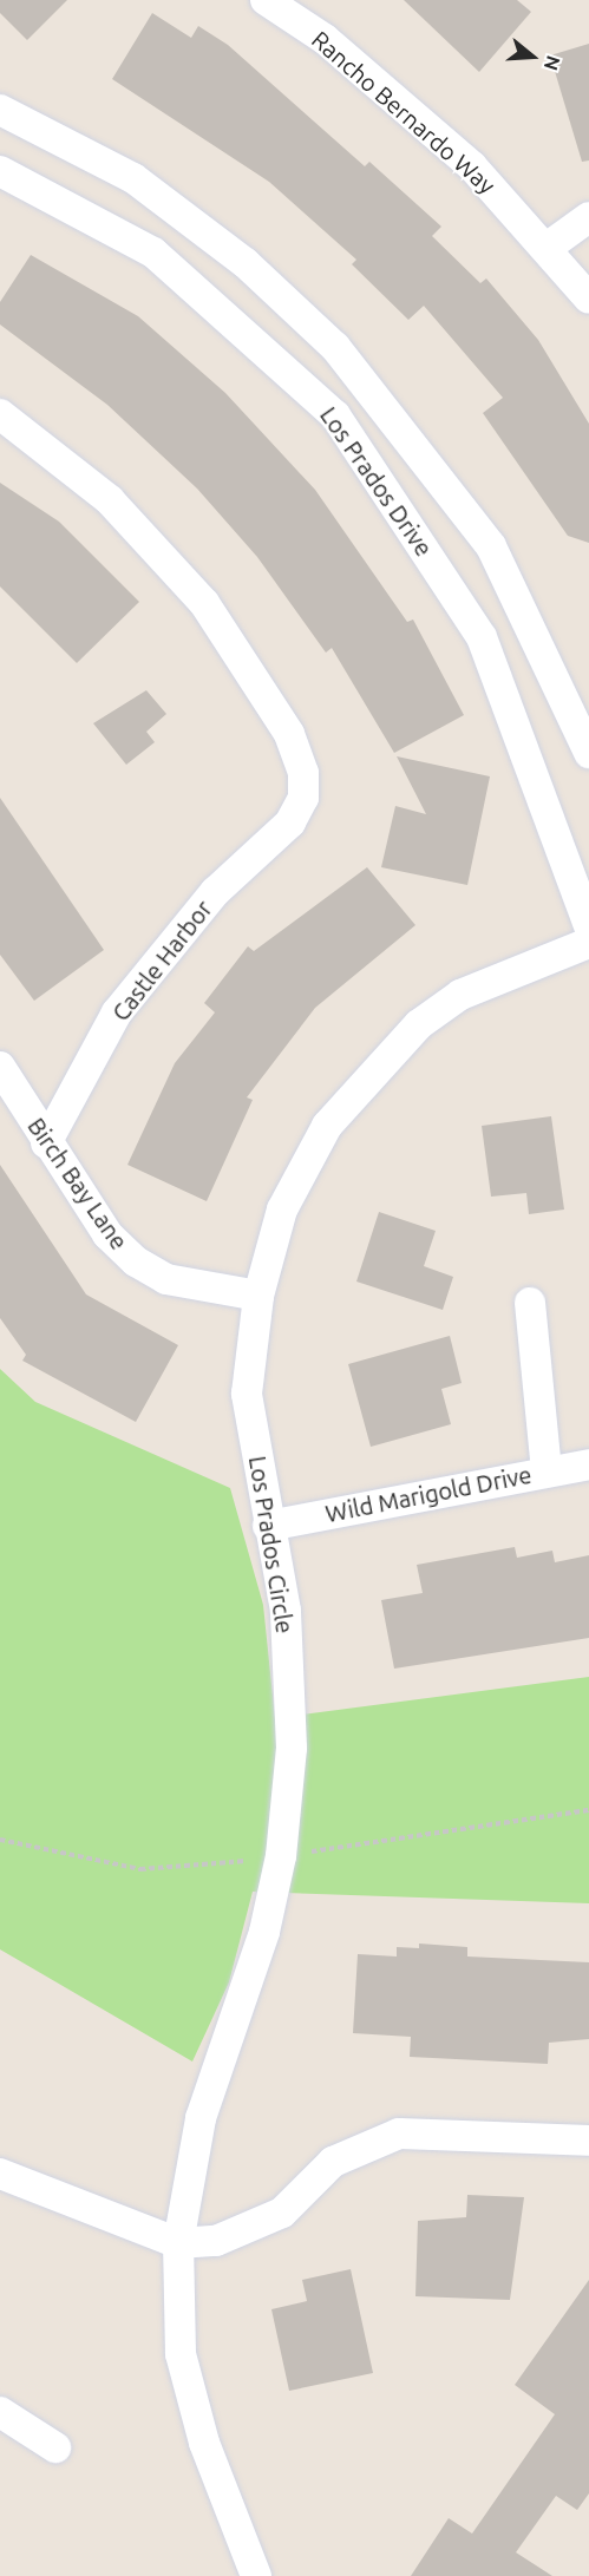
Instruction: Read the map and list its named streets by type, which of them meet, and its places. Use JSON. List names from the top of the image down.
{
  "streets": {
    "street": [
      "Rancho Bernardo Way",
      "Los Prados Drive",
      "Castle Harbor",
      "Birch Bay Lane",
      "Wild Marigold Drive",
      "Los Prados Circle"
    ]
  },
  "crossings": [
    ["Castle Harbor", "Birch Bay Lane"],
    ["Birch Bay Lane", "Los Prados Circle"],
    ["Wild Marigold Drive", "Los Prados Circle"]
  ],
  "north": "right"
}
